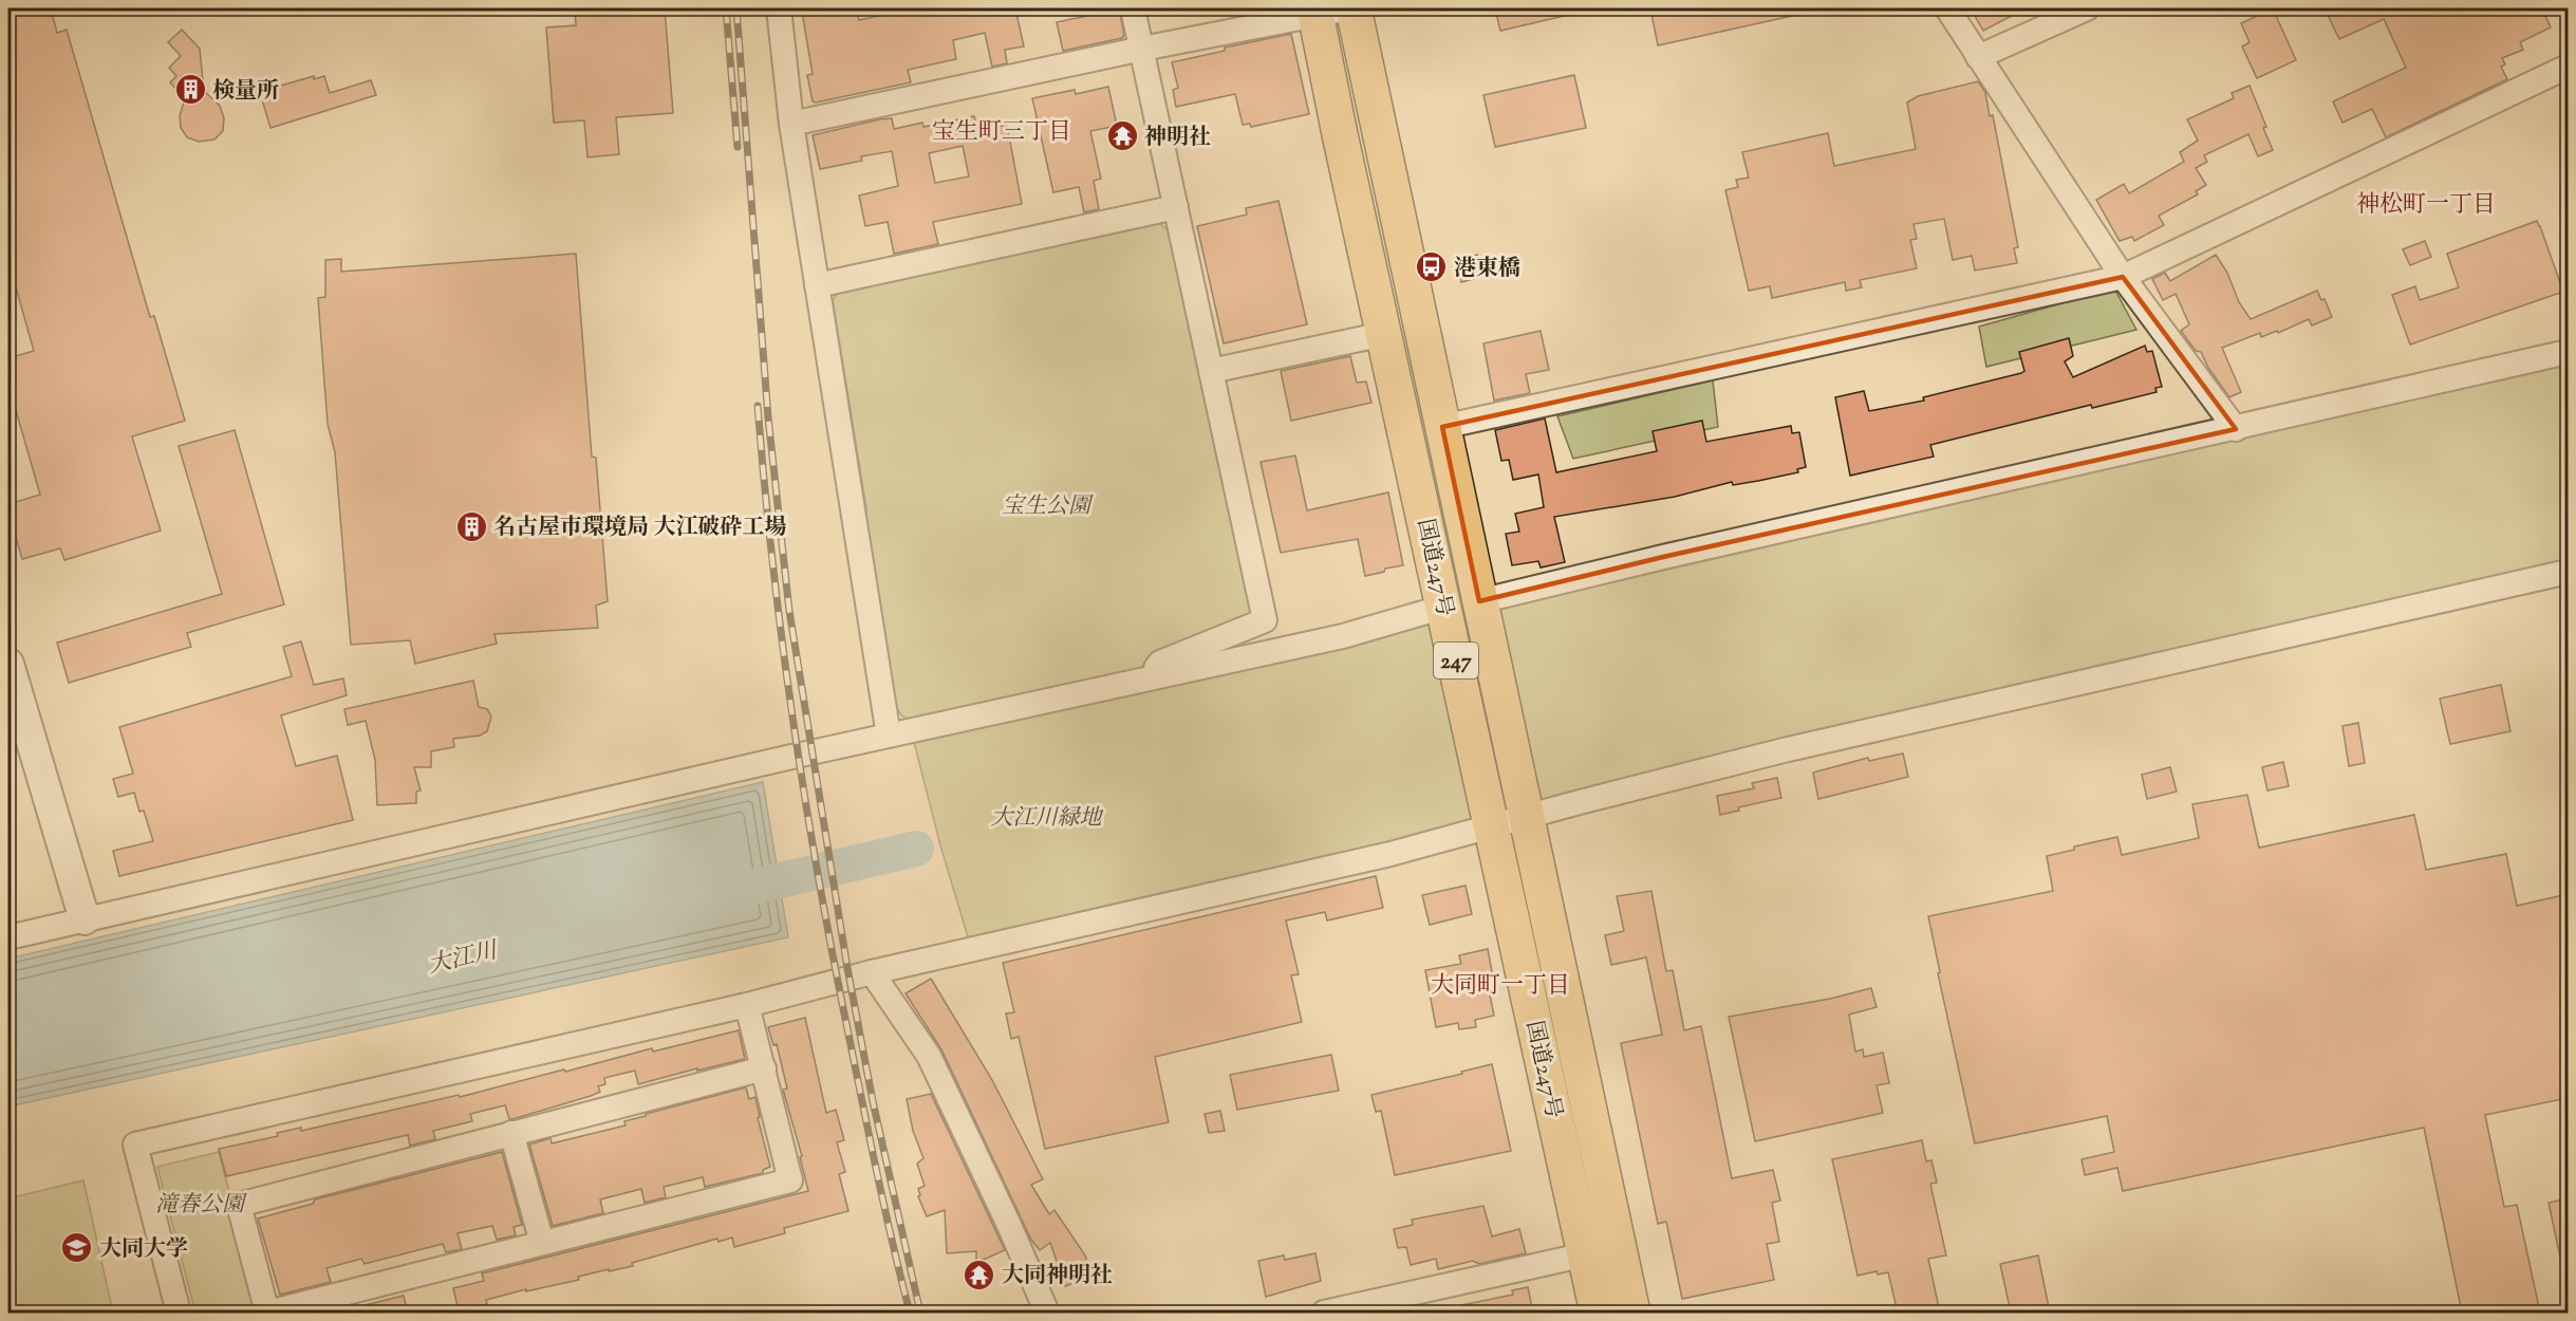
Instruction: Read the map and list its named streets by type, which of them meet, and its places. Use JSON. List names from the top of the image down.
{
  "streets": {
    "highway": ["国道247号", "247"]
  },
  "districts": ["宝生町三丁目", "神松町一丁目", "大同町一丁目"],
  "water": ["大江川"],
  "parks": ["宝生公園", "大江川緑地", "滝春公園"],
  "places": {
    "building": ["検量所", "名古屋市環境局 大江破砕工場"],
    "temple": ["神明社", "大同神明社"],
    "bus stop": ["港東橋"],
    "school or university": ["大同大学"]
  }
}
